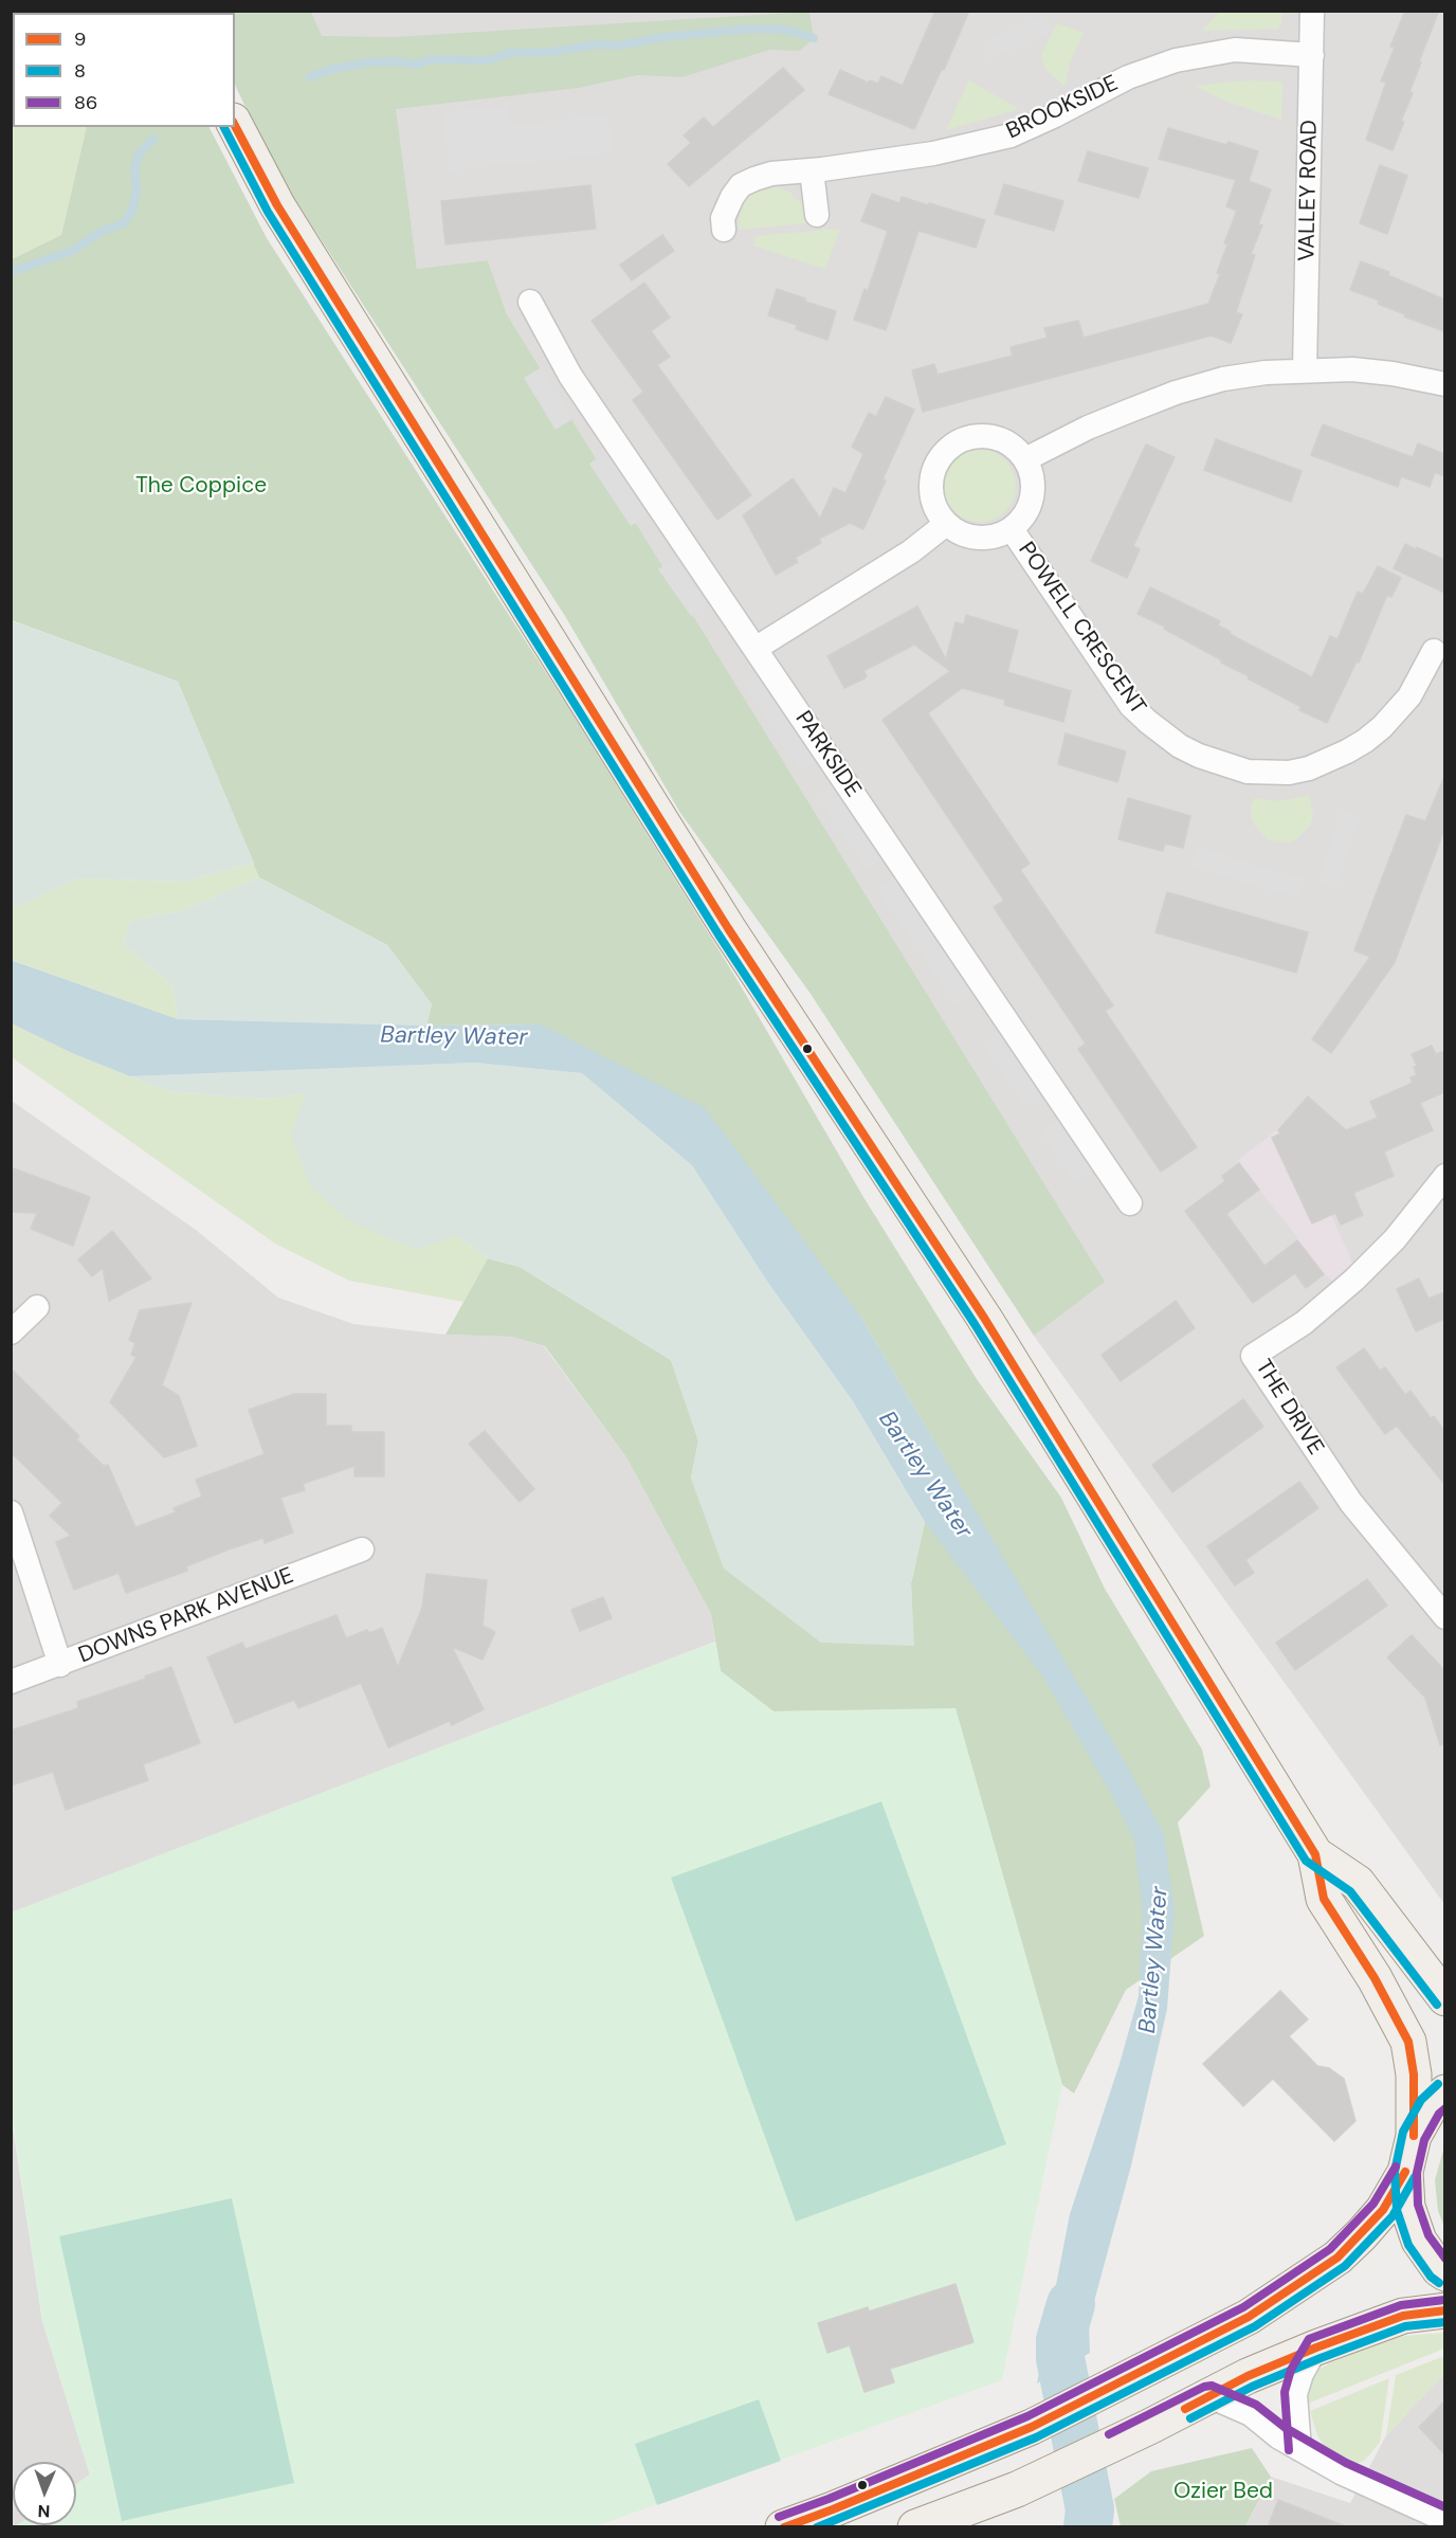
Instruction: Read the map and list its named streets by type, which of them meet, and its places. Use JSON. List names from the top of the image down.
{
  "streets": {
    "street": [
      "BROOKSIDE",
      "VALLEY ROAD",
      "POWELL CRESCENT",
      "PARKSIDE",
      "THE DRIVE",
      "DOWNS PARK AVENUE"
    ]
  },
  "crossings": [
    ["BROOKSIDE", "VALLEY ROAD"]
  ],
  "water": ["Bartley Water"],
  "parks": ["The Coppice", "Ozier Bed"],
  "lines": ["transit line 9", "transit line 8", "transit line 86"],
  "legend": ["9", "8", "86"],
  "north": "bottom"
}
